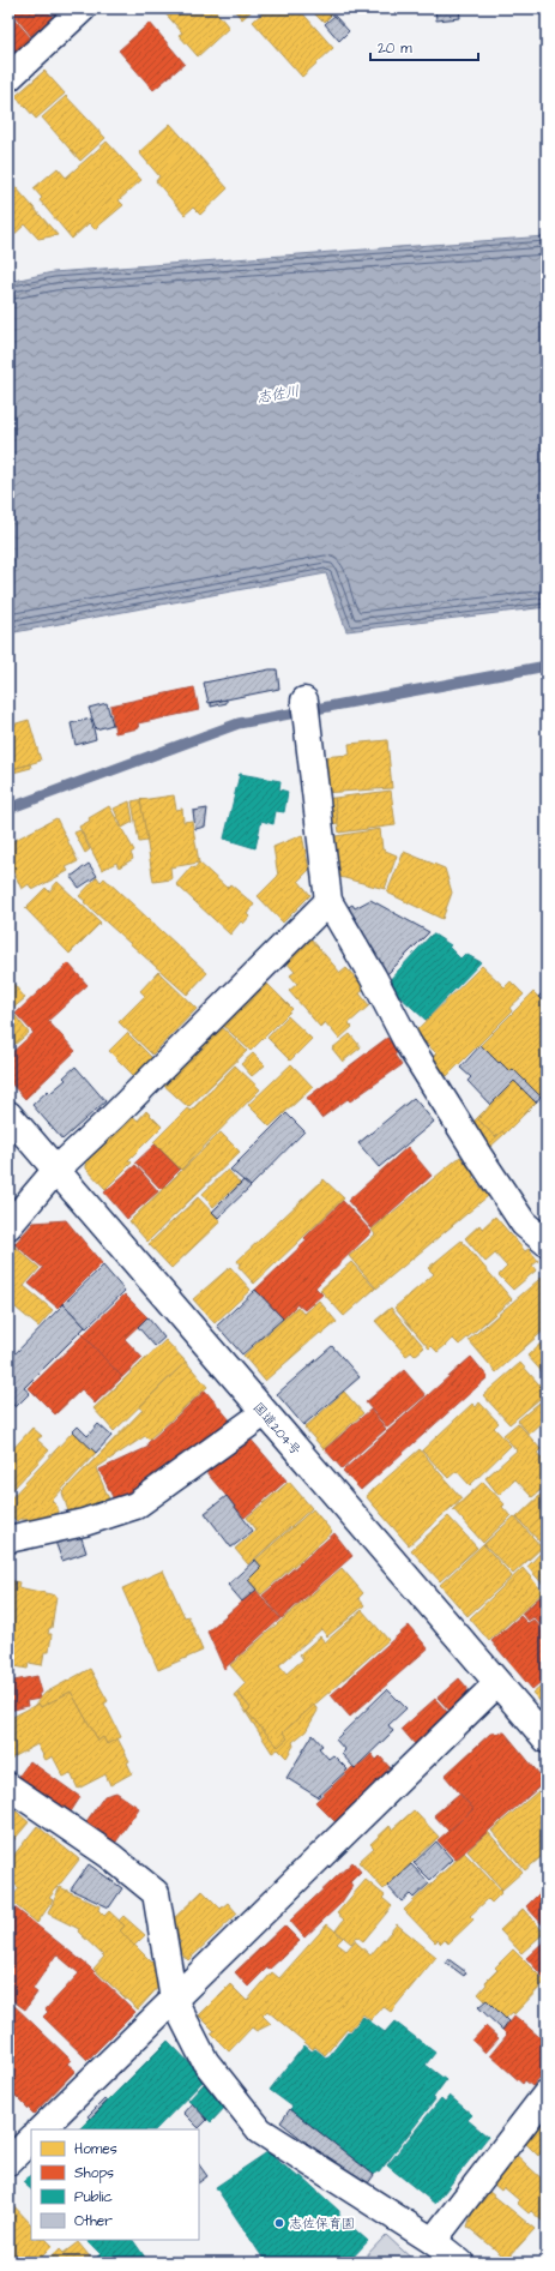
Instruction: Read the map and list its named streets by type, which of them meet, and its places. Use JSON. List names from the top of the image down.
{
  "streets": {
    "main road": ["国道204号"]
  },
  "water": ["志佐川"],
  "places": ["志佐保育園"],
  "legend": [
    "Homes",
    "Shops",
    "Public",
    "Other"
  ],
  "scale_bar": "20 m"
}
